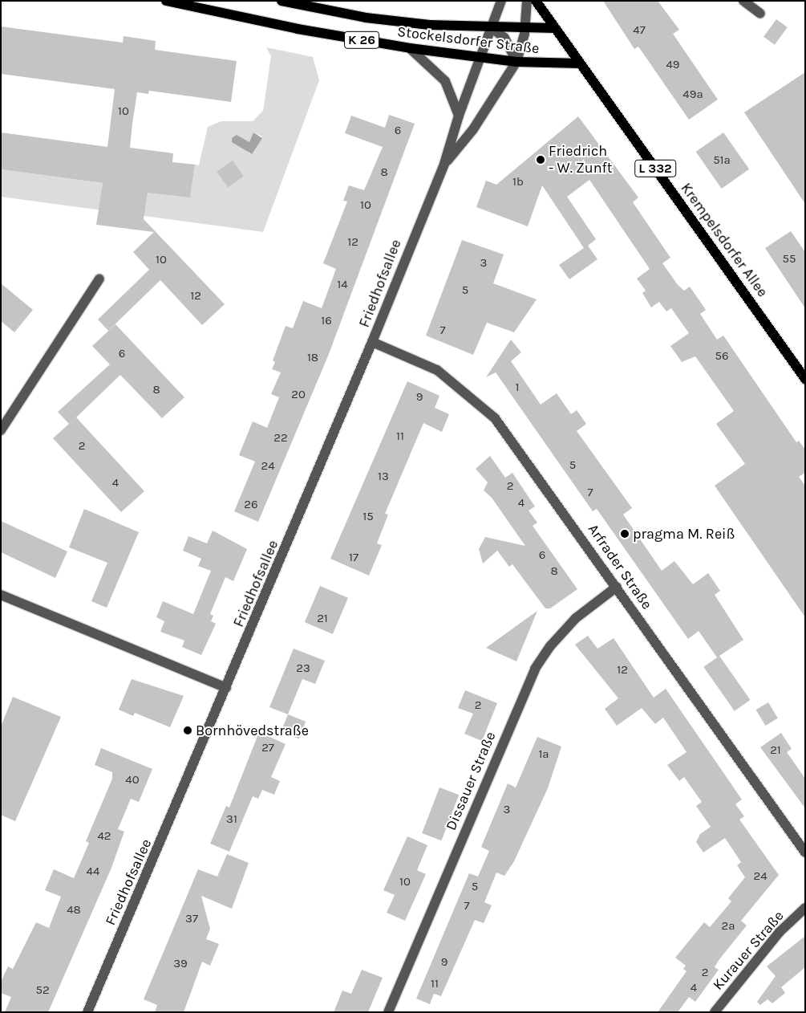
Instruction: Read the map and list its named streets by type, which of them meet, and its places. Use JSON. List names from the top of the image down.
{
  "streets": {
    "main road": [
      "K 26",
      "Stockelsdorfer Straße",
      "L 332",
      "Krempelsdorfer Allee"
    ],
    "street": [
      "Friedhofsallee",
      "Arfrader Straße",
      "Dissauer Straße",
      "Kurauer Straße"
    ]
  },
  "crossings": [
    ["Stockelsdorfer Straße", "Krempelsdorfer Allee"],
    ["Stockelsdorfer Straße", "Friedhofsallee"],
    ["Friedhofsallee", "Arfrader Straße"],
    ["Arfrader Straße", "Dissauer Straße"]
  ],
  "places": ["Friedrich - W. Zunft", "pragma M. Reiß", "Bornhövedstraße"],
  "house_numbers": [
    "47",
    "49",
    "49a",
    "10",
    "6",
    "51a",
    "8",
    "1b",
    "10",
    "12",
    "55",
    "10",
    "3",
    "14",
    "5",
    "12",
    "16",
    "7",
    "6",
    "56",
    "18",
    "1",
    "8",
    "20",
    "9",
    "11",
    "22",
    "2",
    "5",
    "24",
    "13",
    "4",
    "2",
    "7",
    "4",
    "26",
    "15",
    "6",
    "17",
    "8",
    "21",
    "23",
    "12",
    "2",
    "27",
    "21",
    "1a",
    "40",
    "3",
    "31",
    "42",
    "44",
    "24",
    "10",
    "5",
    "7",
    "48",
    "37",
    "2a",
    "9",
    "39",
    "2",
    "11",
    "4",
    "52"
  ]
}
